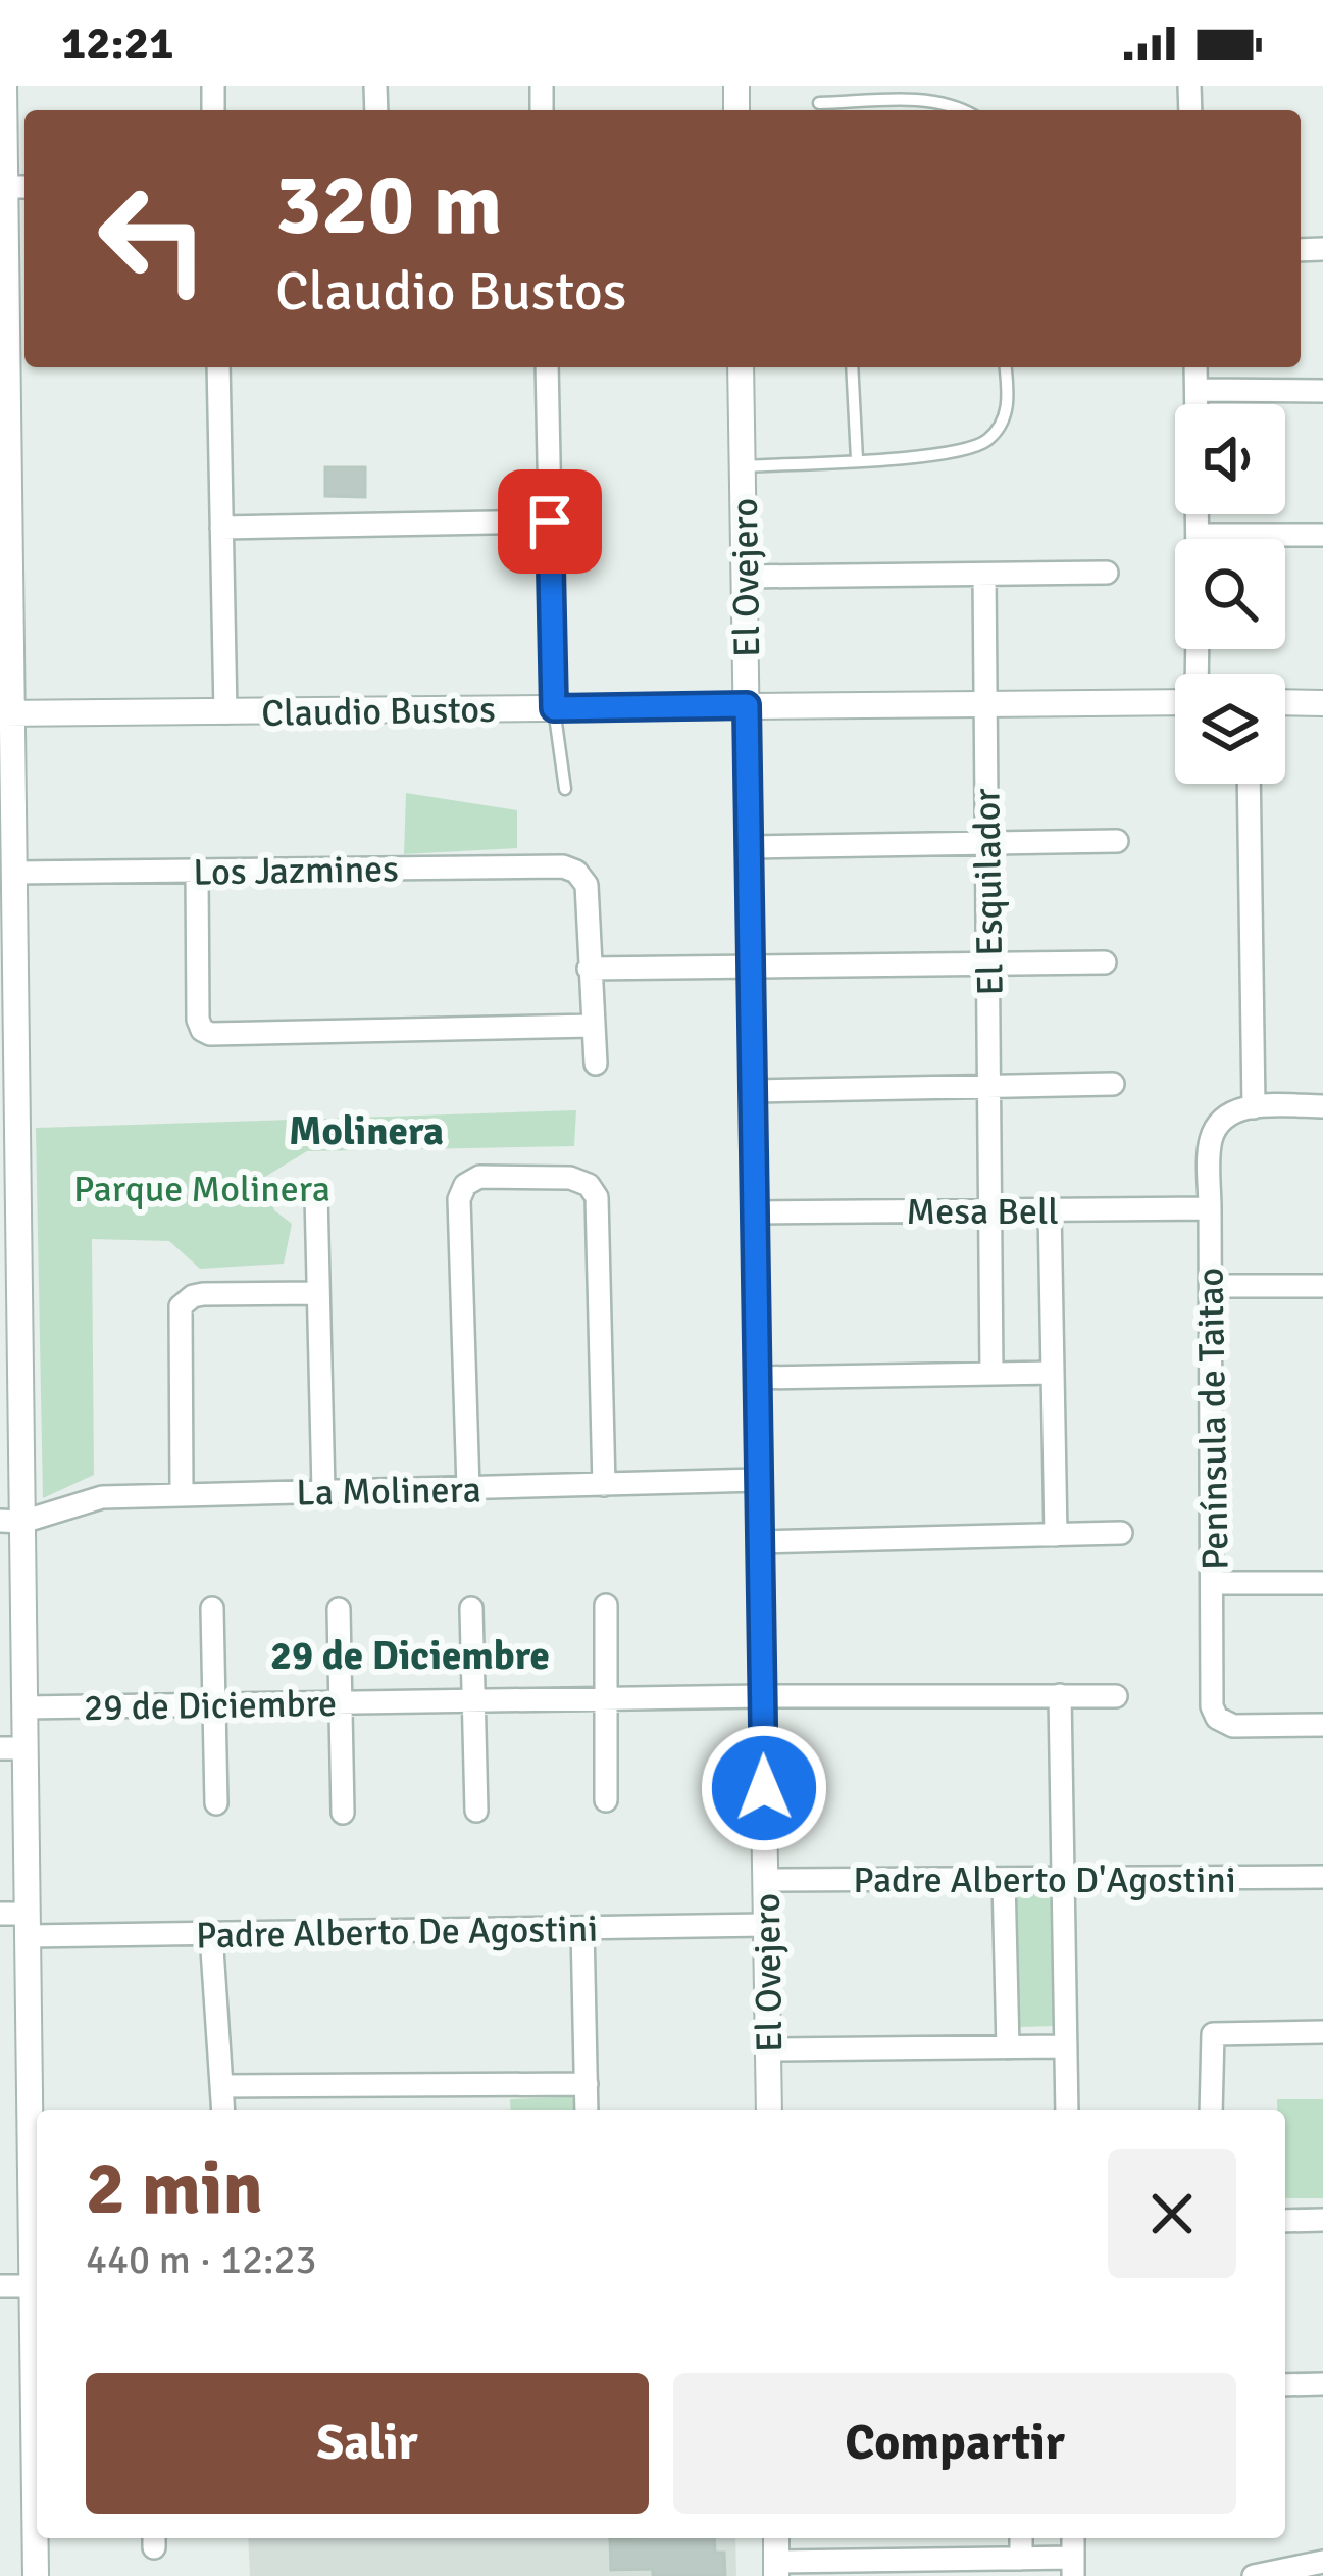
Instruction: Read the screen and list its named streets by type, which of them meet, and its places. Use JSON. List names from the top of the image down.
{
  "streets": {
    "street": [
      "El Ovejero",
      "Claudio Bustos",
      "Los Jazmines",
      "El Esquilador",
      "Mesa Bell",
      "Península de Taitao",
      "La Molinera",
      "29 de Diciembre",
      "Padre Alberto D'Agostini",
      "Padre Alberto De Agostini"
    ]
  },
  "crossings": [
    ["El Ovejero", "Claudio Bustos"],
    ["El Ovejero", "Mesa Bell"],
    ["El Ovejero", "La Molinera"],
    ["El Ovejero", "29 de Diciembre"],
    ["El Ovejero", "Padre Alberto D'Agostini"],
    ["El Ovejero", "Padre Alberto De Agostini"],
    ["Claudio Bustos", "El Esquilador"],
    ["El Esquilador", "Mesa Bell"],
    ["Mesa Bell", "Península de Taitao"]
  ],
  "districts": ["Molinera", "29 de Diciembre"],
  "parks": ["Parque Molinera"],
  "page": {
    "status": "12:21",
    "turn": ["320 m", "Claudio Bustos"],
    "heading": ["2 min", "440 m · 12:23"],
    "buttons": ["Salir", "Compartir"]
  }
}
